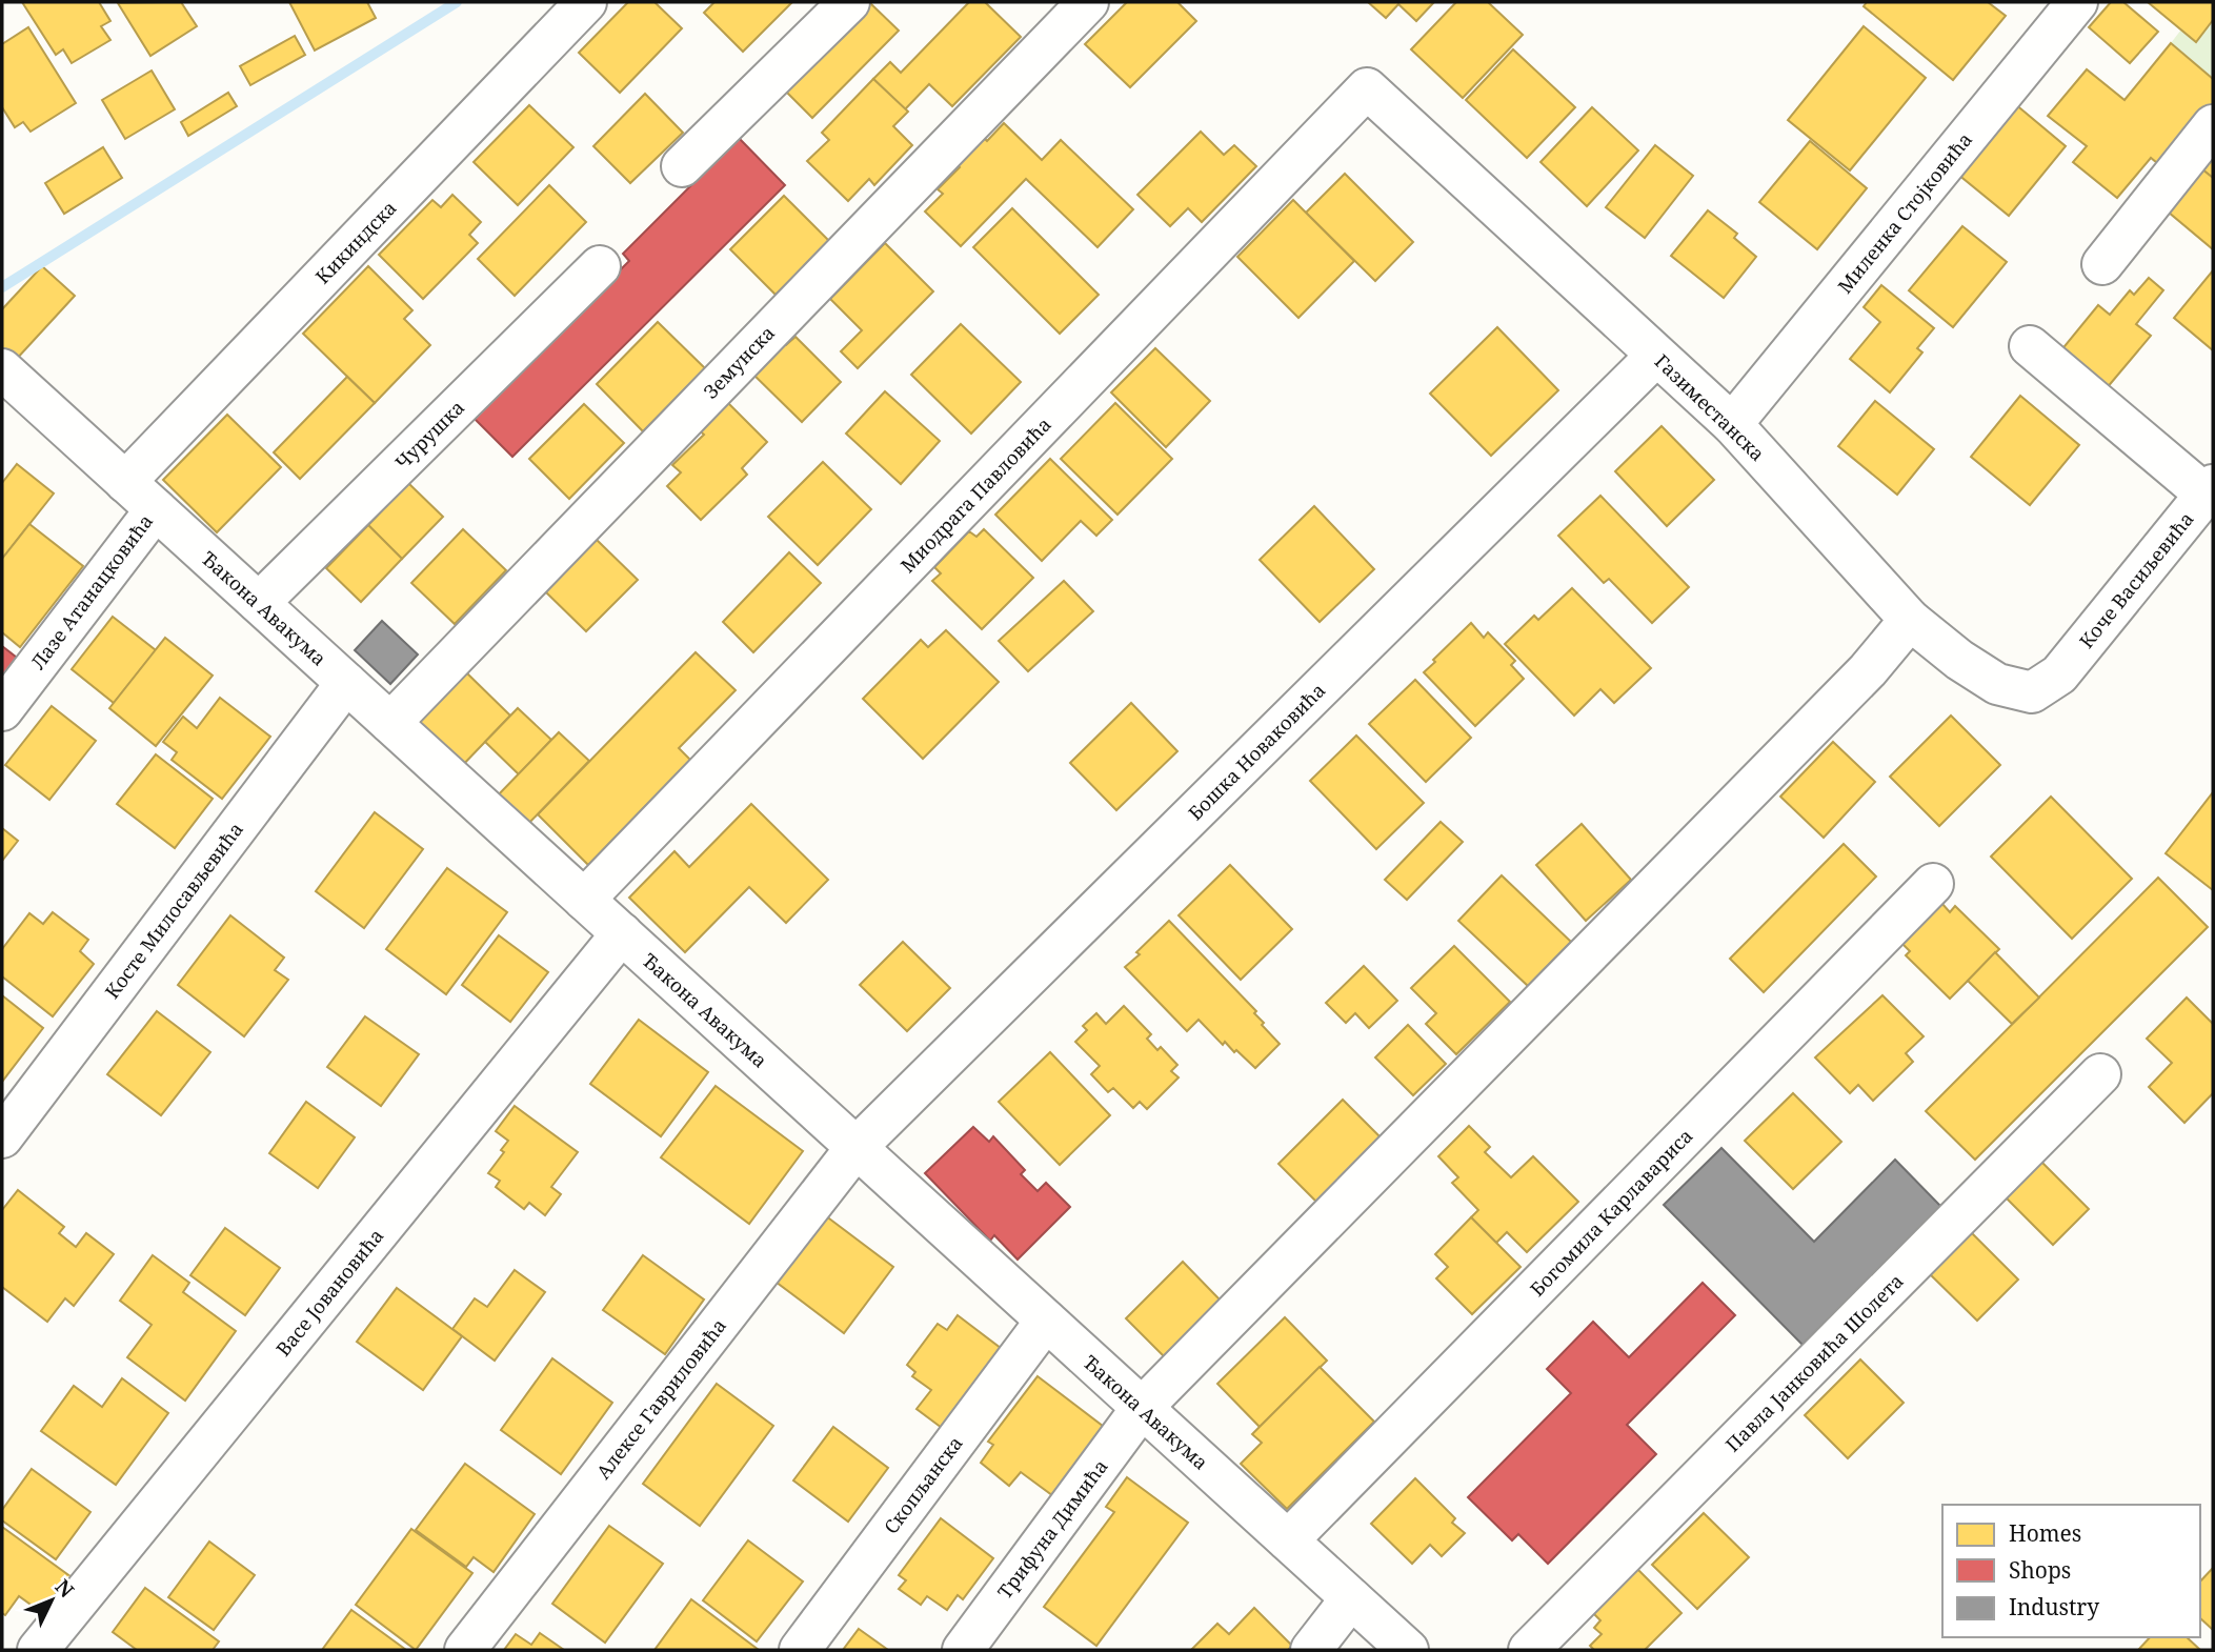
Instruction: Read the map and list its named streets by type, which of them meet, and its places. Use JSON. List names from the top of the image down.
{
  "streets": {
    "street": [
      "Миленка Стојковића",
      "Кикиндска",
      "Земунска",
      "Газиместанска",
      "Чурушка",
      "Миодрага Павловића",
      "Коче Васиљевића",
      "Лазе Атанацковића",
      "Ђакона Авакума",
      "Бошка Новаковића",
      "Косте Милосављевића",
      "Богомила Карлавариса",
      "Васе Јовановића",
      "Павла Јанковића Шолета",
      "Алексе Гавриловића",
      "Скопљанска",
      "Трифуна Димића"
    ]
  },
  "crossings": [
    ["Миленка Стојковића", "Газиместанска"],
    ["Кикиндска", "Ђакона Авакума"],
    ["Земунска", "Ђакона Авакума"],
    ["Газиместанска", "Миодрага Павловића"],
    ["Газиместанска", "Коче Васиљевића"],
    ["Газиместанска", "Бошка Новаковића"],
    ["Газиместанска", "Трифуна Димића"],
    ["Чурушка", "Ђакона Авакума"],
    ["Миодрага Павловића", "Ђакона Авакума"],
    ["Лазе Атанацковића", "Ђакона Авакума"],
    ["Ђакона Авакума", "Бошка Новаковића"],
    ["Ђакона Авакума", "Косте Милосављевића"],
    ["Ђакона Авакума", "Богомила Карлавариса"],
    ["Ђакона Авакума", "Васе Јовановића"],
    ["Ђакона Авакума", "Алексе Гавриловића"],
    ["Ђакона Авакума", "Скопљанска"],
    ["Ђакона Авакума", "Трифуна Димића"],
    ["Бошка Новаковића", "Алексе Гавриловића"]
  ],
  "legend": ["Homes", "Shops", "Industry"],
  "north": "top right"
}
